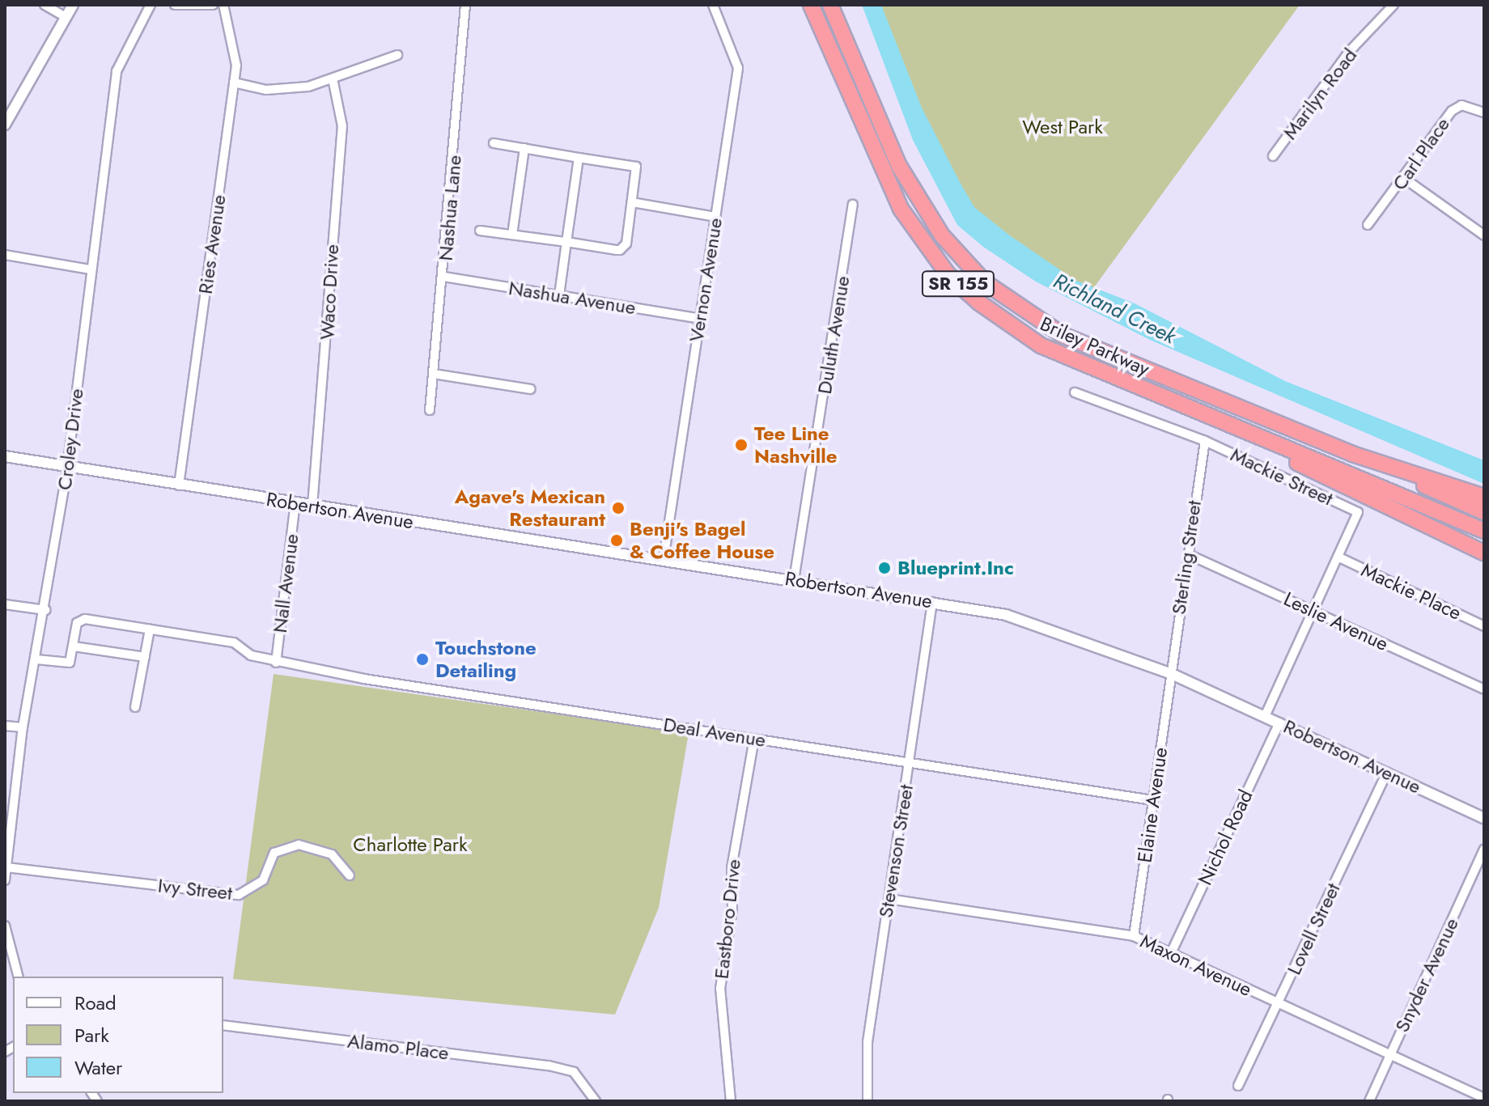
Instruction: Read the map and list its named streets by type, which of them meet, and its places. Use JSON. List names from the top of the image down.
{
  "streets": {
    "highway": ["SR 155", "Briley Parkway"],
    "street": [
      "Marilyn Road",
      "Carl Place",
      "Nashua Lane",
      "Ries Avenue",
      "Vernon Avenue",
      "Waco Drive",
      "Nashua Avenue",
      "Duluth Avenue",
      "Croley Drive",
      "Mackie Street",
      "Robertson Avenue",
      "Sterling Street",
      "Nall Avenue",
      "Mackie Place",
      "Leslie Avenue",
      "Deal Avenue",
      "Elaine Avenue",
      "Nichol Road",
      "Stevenson Street",
      "Ivy Street",
      "Eastboro Drive",
      "Lovell Street",
      "Maxon Avenue",
      "Snyder Avenue",
      "Alamo Place"
    ]
  },
  "crossings": [
    ["Nashua Lane", "Nashua Avenue"],
    ["Ries Avenue", "Robertson Avenue"],
    ["Vernon Avenue", "Nashua Avenue"],
    ["Vernon Avenue", "Robertson Avenue"],
    ["Waco Drive", "Robertson Avenue"],
    ["Duluth Avenue", "Robertson Avenue"],
    ["Croley Drive", "Robertson Avenue"],
    ["Croley Drive", "Ivy Street"],
    ["Mackie Street", "Sterling Street"],
    ["Mackie Street", "Mackie Place"],
    ["Robertson Avenue", "Sterling Street"],
    ["Robertson Avenue", "Nall Avenue"],
    ["Robertson Avenue", "Elaine Avenue"],
    ["Robertson Avenue", "Nichol Road"],
    ["Robertson Avenue", "Stevenson Street"],
    ["Robertson Avenue", "Lovell Street"],
    ["Sterling Street", "Leslie Avenue"],
    ["Sterling Street", "Elaine Avenue"],
    ["Nall Avenue", "Deal Avenue"],
    ["Deal Avenue", "Elaine Avenue"],
    ["Deal Avenue", "Stevenson Street"],
    ["Deal Avenue", "Eastboro Drive"],
    ["Elaine Avenue", "Maxon Avenue"],
    ["Nichol Road", "Maxon Avenue"],
    ["Stevenson Street", "Maxon Avenue"],
    ["Lovell Street", "Maxon Avenue"],
    ["Maxon Avenue", "Snyder Avenue"]
  ],
  "water": ["Richland Creek"],
  "parks": ["West Park", "Charlotte Park"],
  "places": [
    "Tee Line Nashville",
    "Agave's Mexican Restaurant",
    "Benji's Bagel & Coffee House",
    "Blueprint.Inc",
    "Touchstone Detailing"
  ],
  "legend": ["Road", "Park", "Water"]
}
